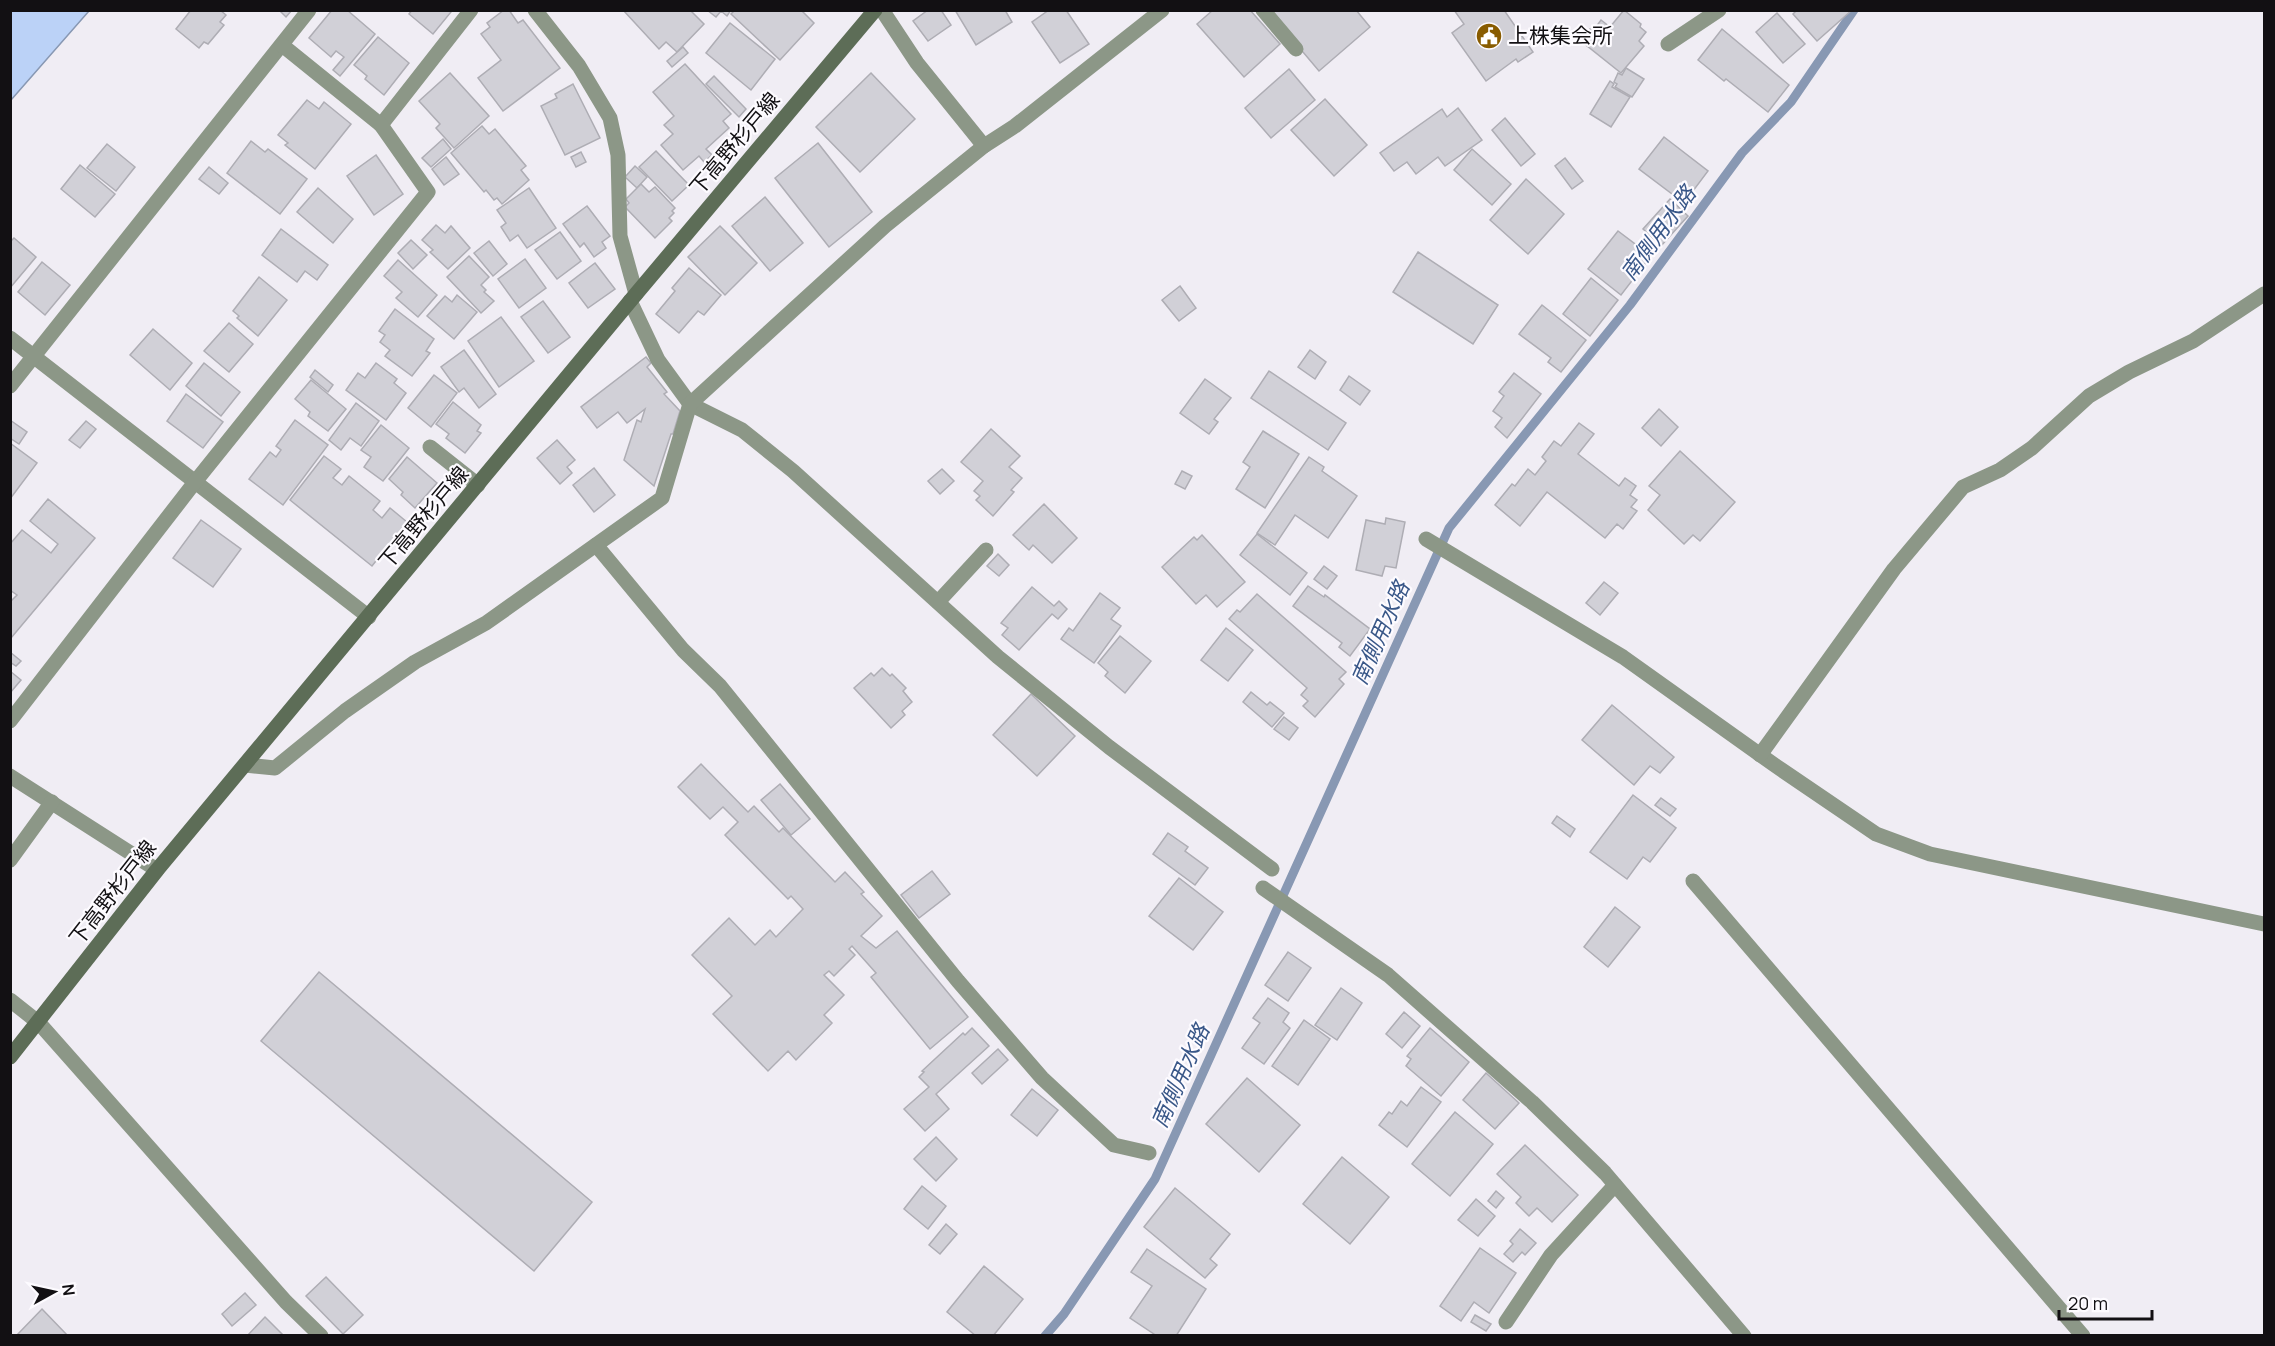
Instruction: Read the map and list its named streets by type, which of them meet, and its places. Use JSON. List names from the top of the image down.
{
  "streets": {
    "main road": ["下高野杉戸線"]
  },
  "water": ["南側用水路"],
  "places": {
    "public building": ["上株集会所"]
  },
  "scale_bar": "20 m",
  "north": "right"
}
